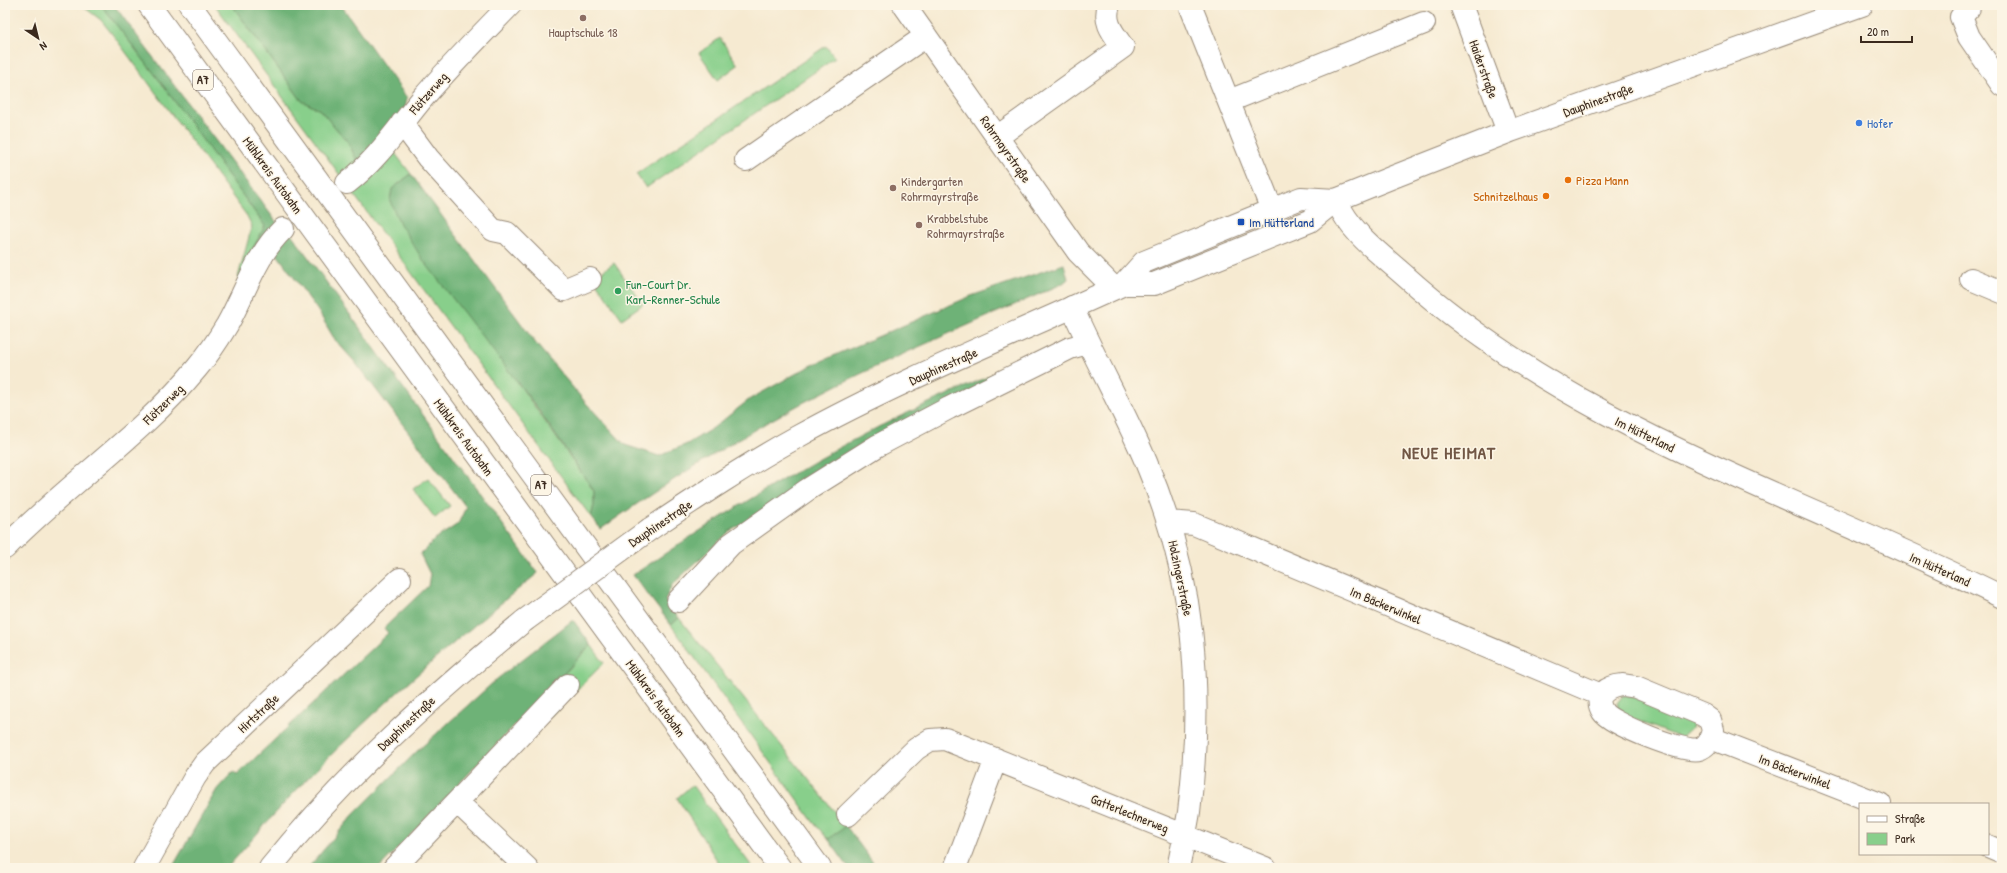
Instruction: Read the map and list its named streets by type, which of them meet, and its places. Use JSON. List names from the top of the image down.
{
  "streets": {
    "main road": [
      "Haiderstraße",
      "A7",
      "Flötzerweg",
      "Dauphinestraße",
      "Rohrmayrstraße",
      "Mühlkreis Autobahn",
      "Im Hütterland",
      "Holzingerstraße",
      "Im Bäckerwinkel",
      "Hirtstraße",
      "Gatterlechnerweg"
    ]
  },
  "crossings": [
    ["Haiderstraße", "Dauphinestraße"],
    ["Dauphinestraße", "Rohrmayrstraße"],
    ["Dauphinestraße", "Im Hütterland"],
    ["Dauphinestraße", "Holzingerstraße"],
    ["Holzingerstraße", "Im Bäckerwinkel"],
    ["Holzingerstraße", "Gatterlechnerweg"]
  ],
  "districts": ["NEUE HEIMAT"],
  "places": {
    "other": [
      "Hauptschule 18",
      "Hofer",
      "Pizza Mann",
      "Kindergarten Rohrmayrstraße",
      "Schnitzelhaus",
      "Krabbelstube Rohrmayrstraße",
      "Fun-Court Dr. Karl-Renner-Schule"
    ],
    "transit": ["Im Hütterland"]
  },
  "legend": ["Straße", "Park"],
  "scale_bar": "20 m",
  "north": "bottom right"
}
